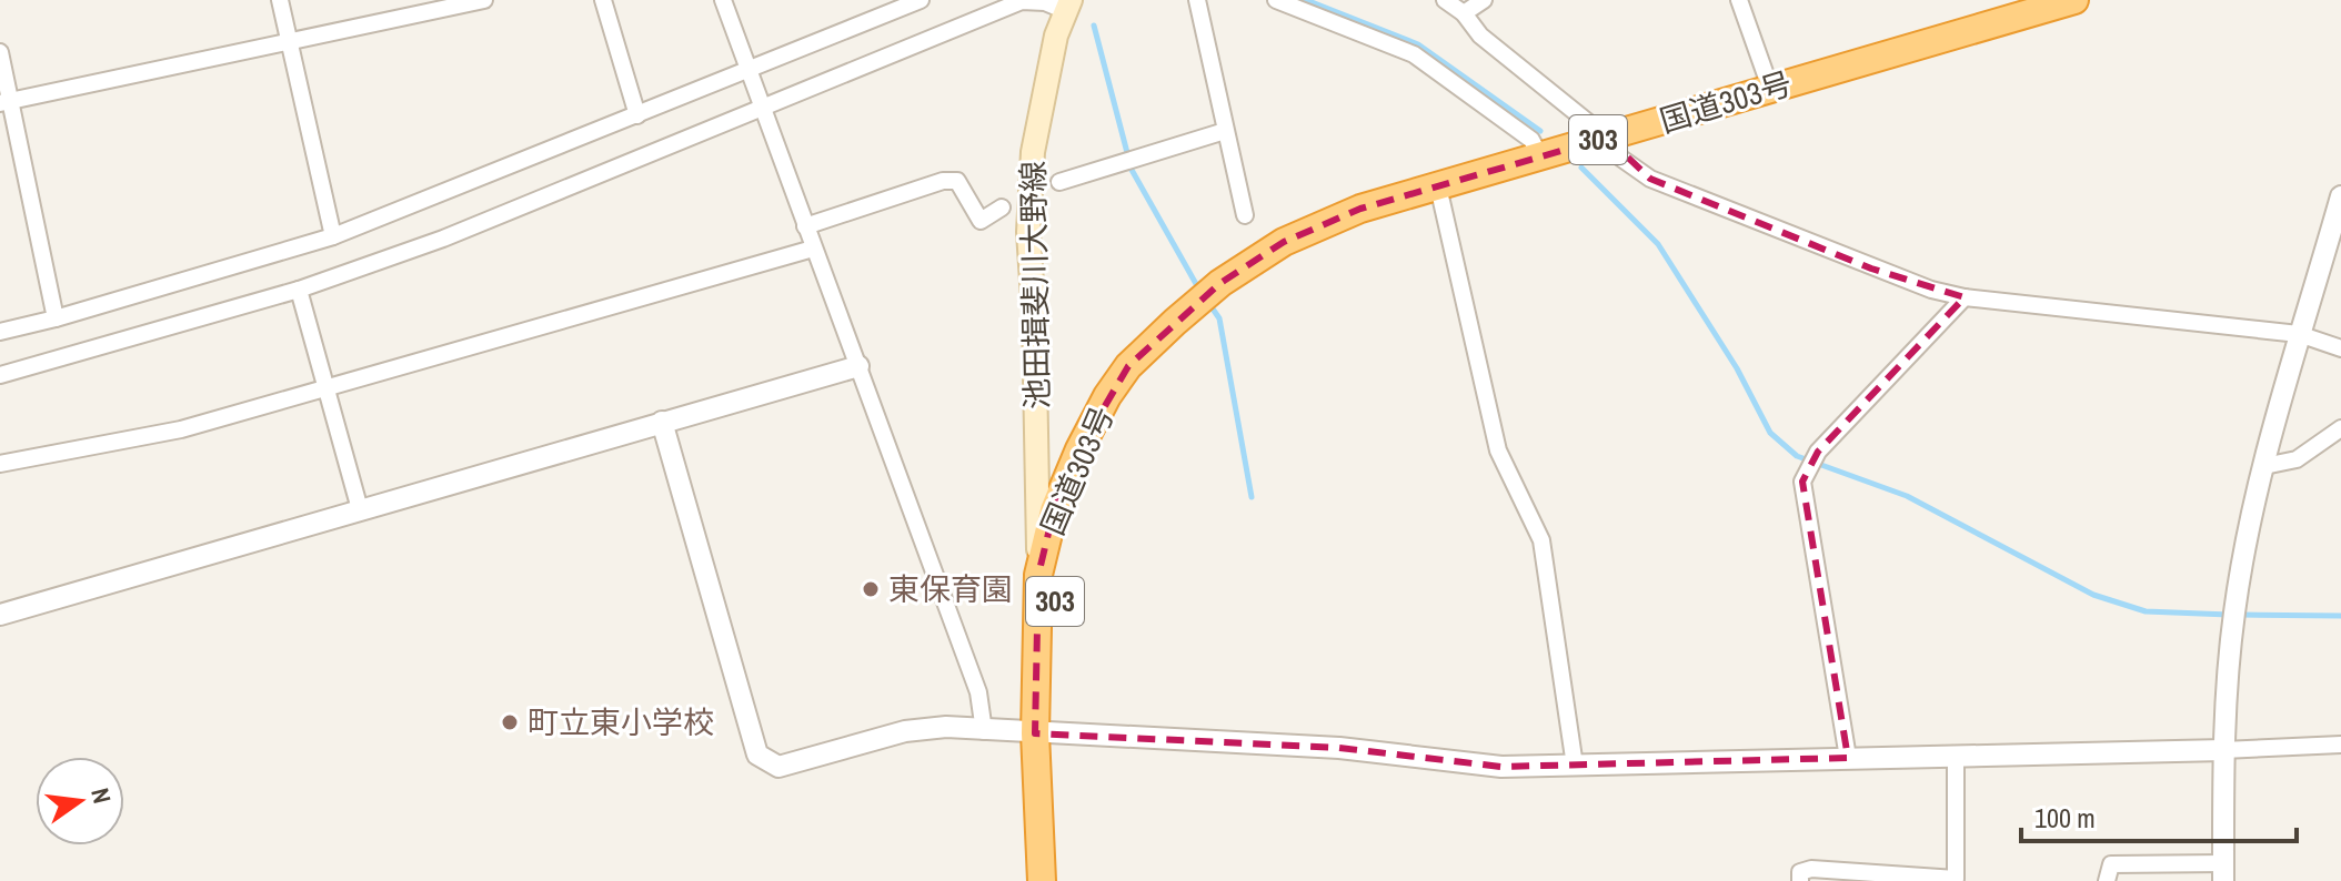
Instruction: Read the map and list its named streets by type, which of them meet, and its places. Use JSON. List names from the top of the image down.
{
  "streets": {
    "highway": ["国道303号", "303"],
    "main road": ["池田揖斐川大野線"]
  },
  "crossings": [
    ["国道303号", "池田揖斐川大野線"]
  ],
  "places": ["東保育園", "町立東小学校"],
  "scale_bar": "100 m",
  "north": "right"
}
